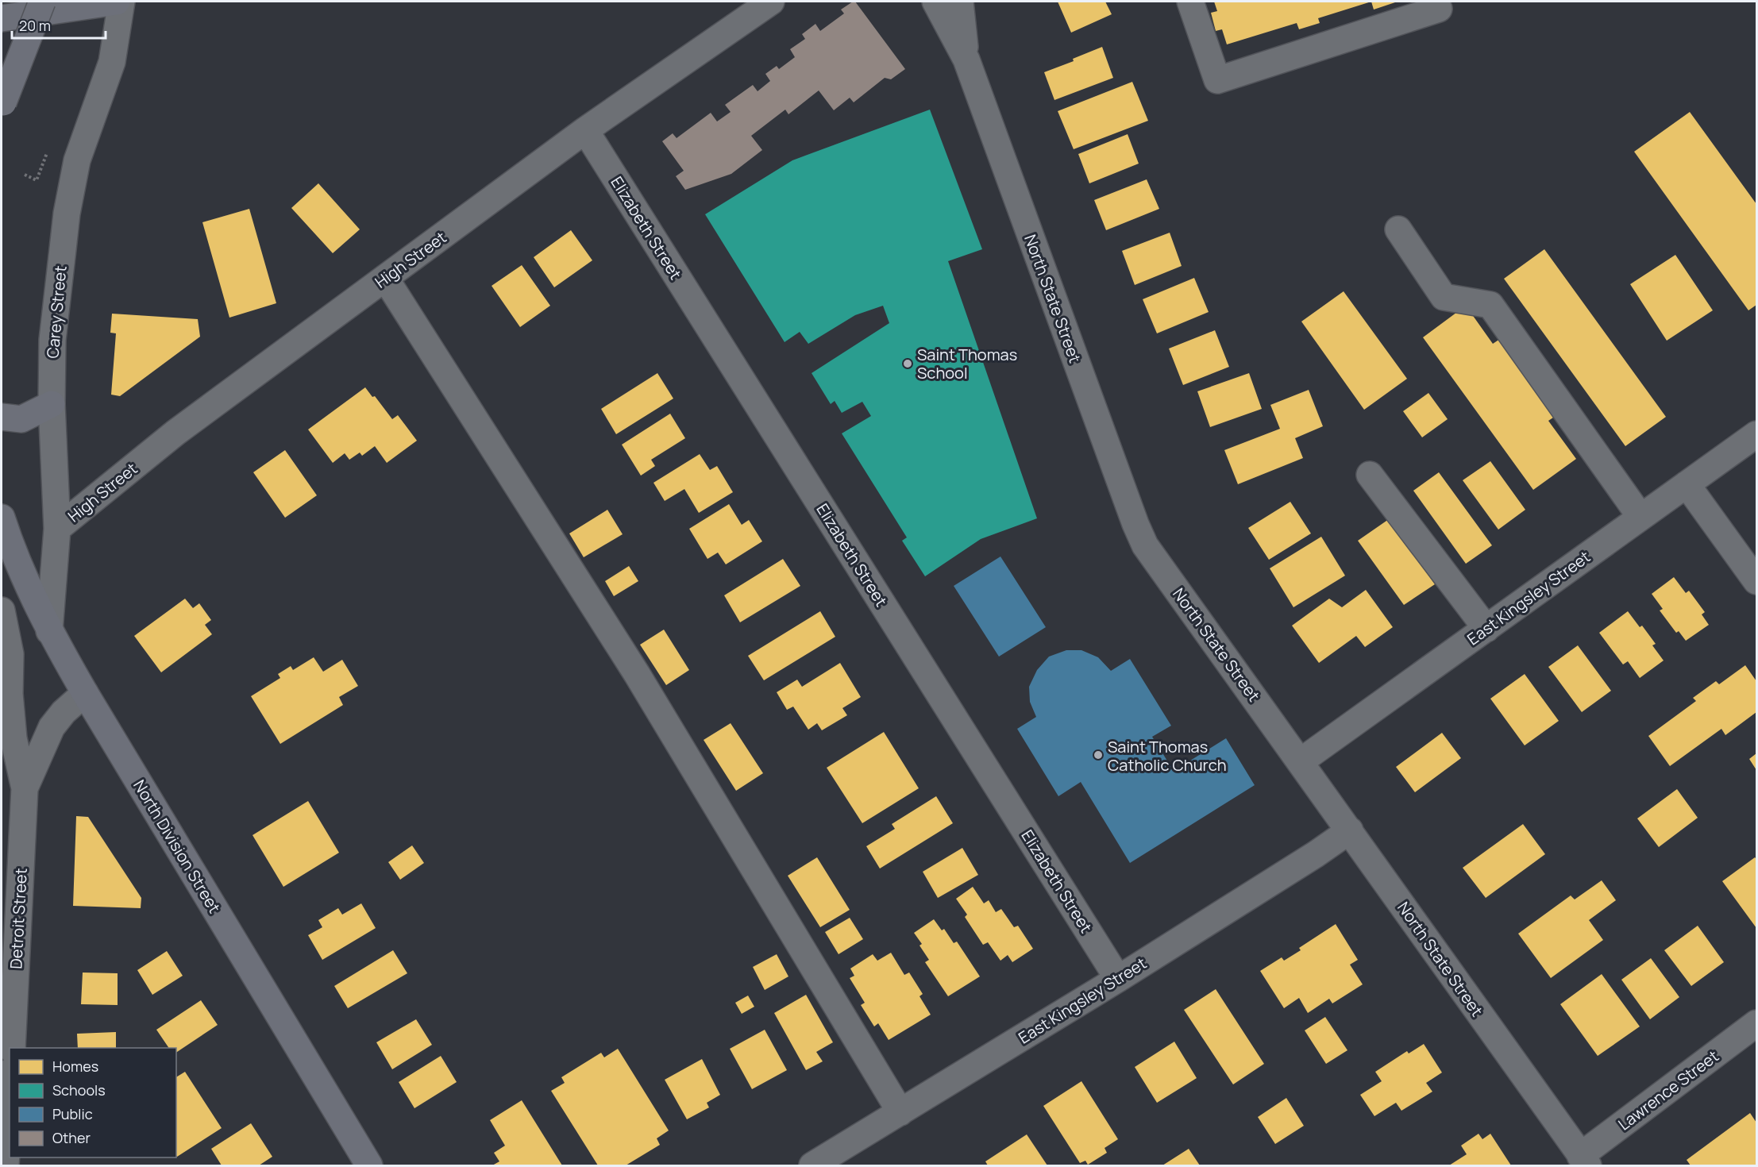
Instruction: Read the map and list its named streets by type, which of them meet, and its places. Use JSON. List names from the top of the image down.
{
  "streets": {
    "main road": ["North Division Street"],
    "street": [
      "Elizabeth Street",
      "High Street",
      "North State Street",
      "Carey Street",
      "East Kingsley Street",
      "Detroit Street",
      "Lawrence Street"
    ]
  },
  "crossings": [
    ["Elizabeth Street", "High Street"],
    ["Elizabeth Street", "East Kingsley Street"],
    ["High Street", "Carey Street"],
    ["North State Street", "East Kingsley Street"],
    ["North State Street", "Lawrence Street"],
    ["Carey Street", "North Division Street"],
    ["North Division Street", "Detroit Street"]
  ],
  "places": ["Saint Thomas School", "Saint Thomas Catholic Church"],
  "legend": [
    "Homes",
    "Schools",
    "Public",
    "Other"
  ],
  "scale_bar": "20 m"
}
